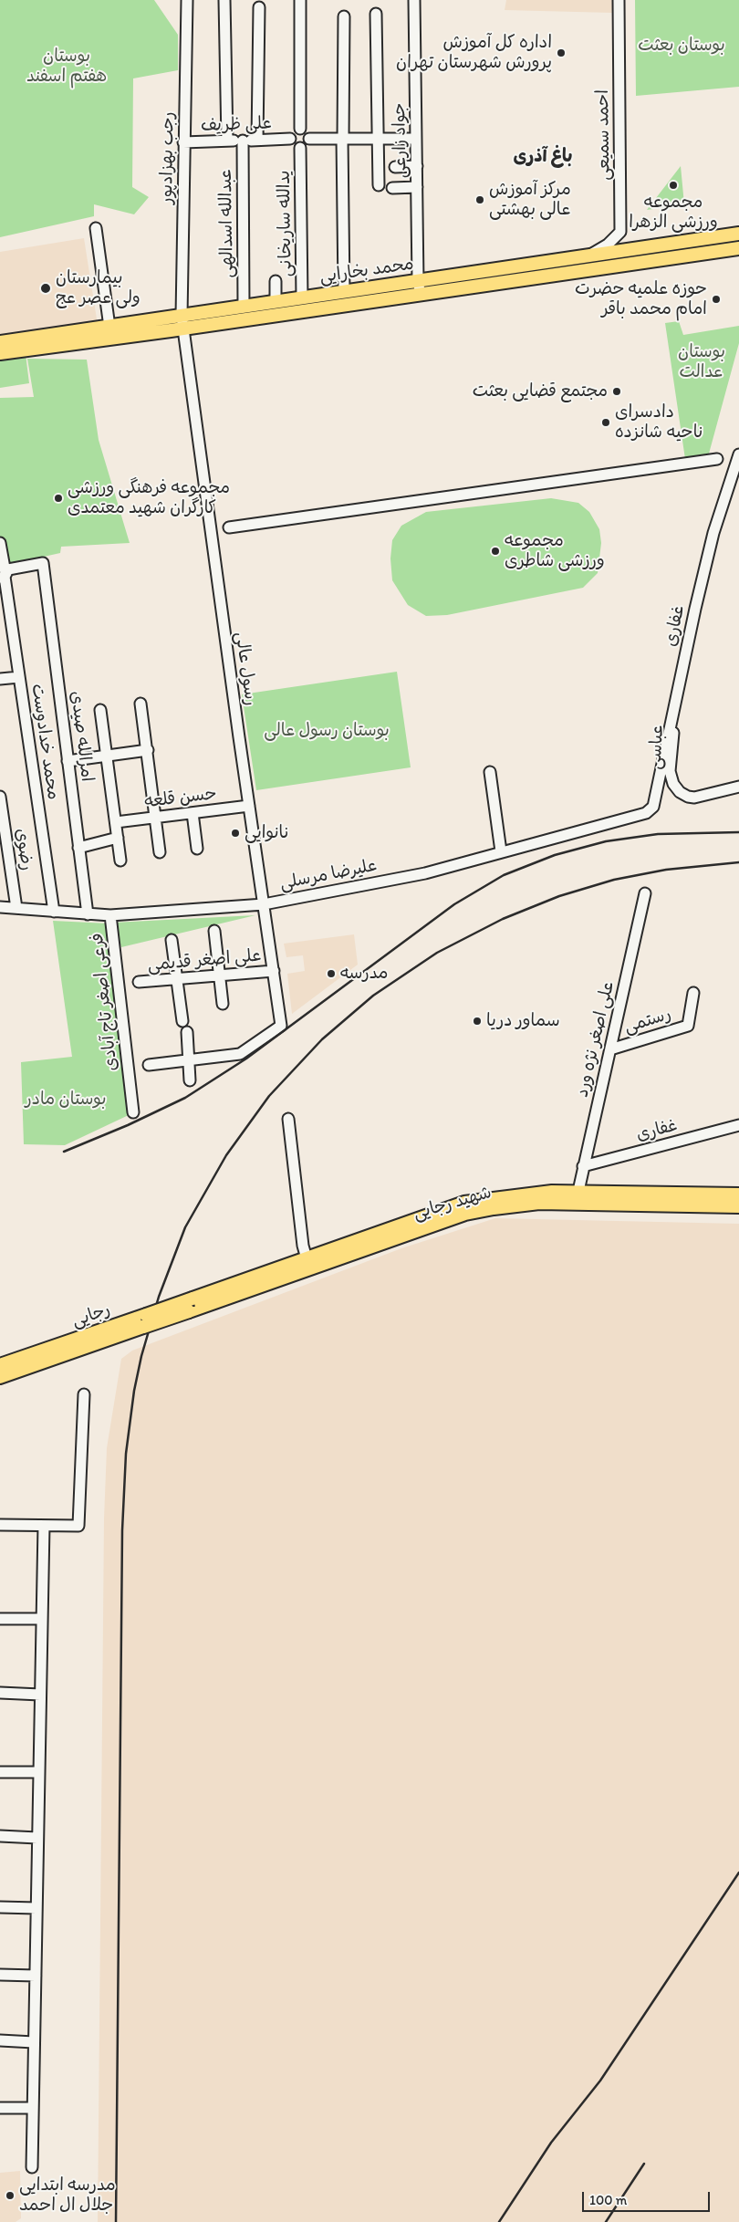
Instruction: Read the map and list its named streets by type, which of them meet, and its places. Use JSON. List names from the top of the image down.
{
  "streets": {
    "main road": ["محمد بخارایی", "شهید رجایی", "رجایی"],
    "street": [
      "علی ظریف",
      "احمد سمیعی",
      "جواد زارعی",
      "رجب بهزادپور",
      "عبدالله اسدالهی",
      "یدالله ساریخانی",
      "غفاری",
      "رسول عالی",
      "امرالله صیدی",
      "محمد خدادوست",
      "عباسی",
      "حسن قلعه",
      "رضوی",
      "علیرضا مرسلی",
      "علی اصغر قدیمی",
      "فرعی اصغر تاج آبادی",
      "رستمی",
      "علی اصغر نژه ورد"
    ]
  },
  "crossings": [
    ["علی ظریف", "رجب بهزادپور"],
    ["علی ظریف", "عبدالله اسدالهی"],
    ["علی ظریف", "یدالله ساریخانی"],
    ["احمد سمیعی", "محمد بخارایی"],
    ["جواد زارعی", "محمد بخارایی"],
    ["رجب بهزادپور", "محمد بخارایی"],
    ["رجب بهزادپور", "رسول عالی"],
    ["عبدالله اسدالهی", "محمد بخارایی"],
    ["یدالله ساریخانی", "محمد بخارایی"],
    ["محمد بخارایی", "رسول عالی"],
    ["غفاری", "عباسی"],
    ["غفاری", "علیرضا مرسلی"],
    ["غفاری", "علی اصغر نژه ورد"],
    ["رسول عالی", "حسن قلعه"],
    ["رسول عالی", "علیرضا مرسلی"],
    ["رسول عالی", "علی اصغر قدیمی"],
    ["امرالله صیدی", "محمد خدادوست"],
    ["امرالله صیدی", "علیرضا مرسلی"],
    ["محمد خدادوست", "علیرضا مرسلی"],
    ["رضوی", "علیرضا مرسلی"],
    ["علیرضا مرسلی", "فرعی اصغر تاج آبادی"],
    ["رستمی", "علی اصغر نژه ورد"],
    ["علی اصغر نژه ورد", "شهید رجایی"],
    ["شهید رجایی", "رجایی"]
  ],
  "districts": ["باغ آذری"],
  "parks": [
    "بوستان بعثت",
    "بوستان هفتم اسفند",
    "بوستان عدالت",
    "بوستان رسول عالی",
    "بوستان مادر"
  ],
  "places": [
    "اداره کل آموزش پرورش شهرستان تهران",
    "مجموعه ورزشی الزهرا",
    "مرکز آموزش عالی بهشتی",
    "بیمارستان ولی عصر عج",
    "حوزه علمیه حضرت امام محمد باقر",
    "مجتمع قضایی بعثت",
    "دادسرای ناحیه شانزده",
    "مجموعه فرهنگی ورزشی کارگران شهید معتمدی",
    "مجموعه ورزشی شاطری",
    "نانوایی",
    "مدرسه",
    "سماور دریا",
    "مدرسه ابتدایی جلال ال احمد"
  ],
  "scale_bar": "100 m"
}
